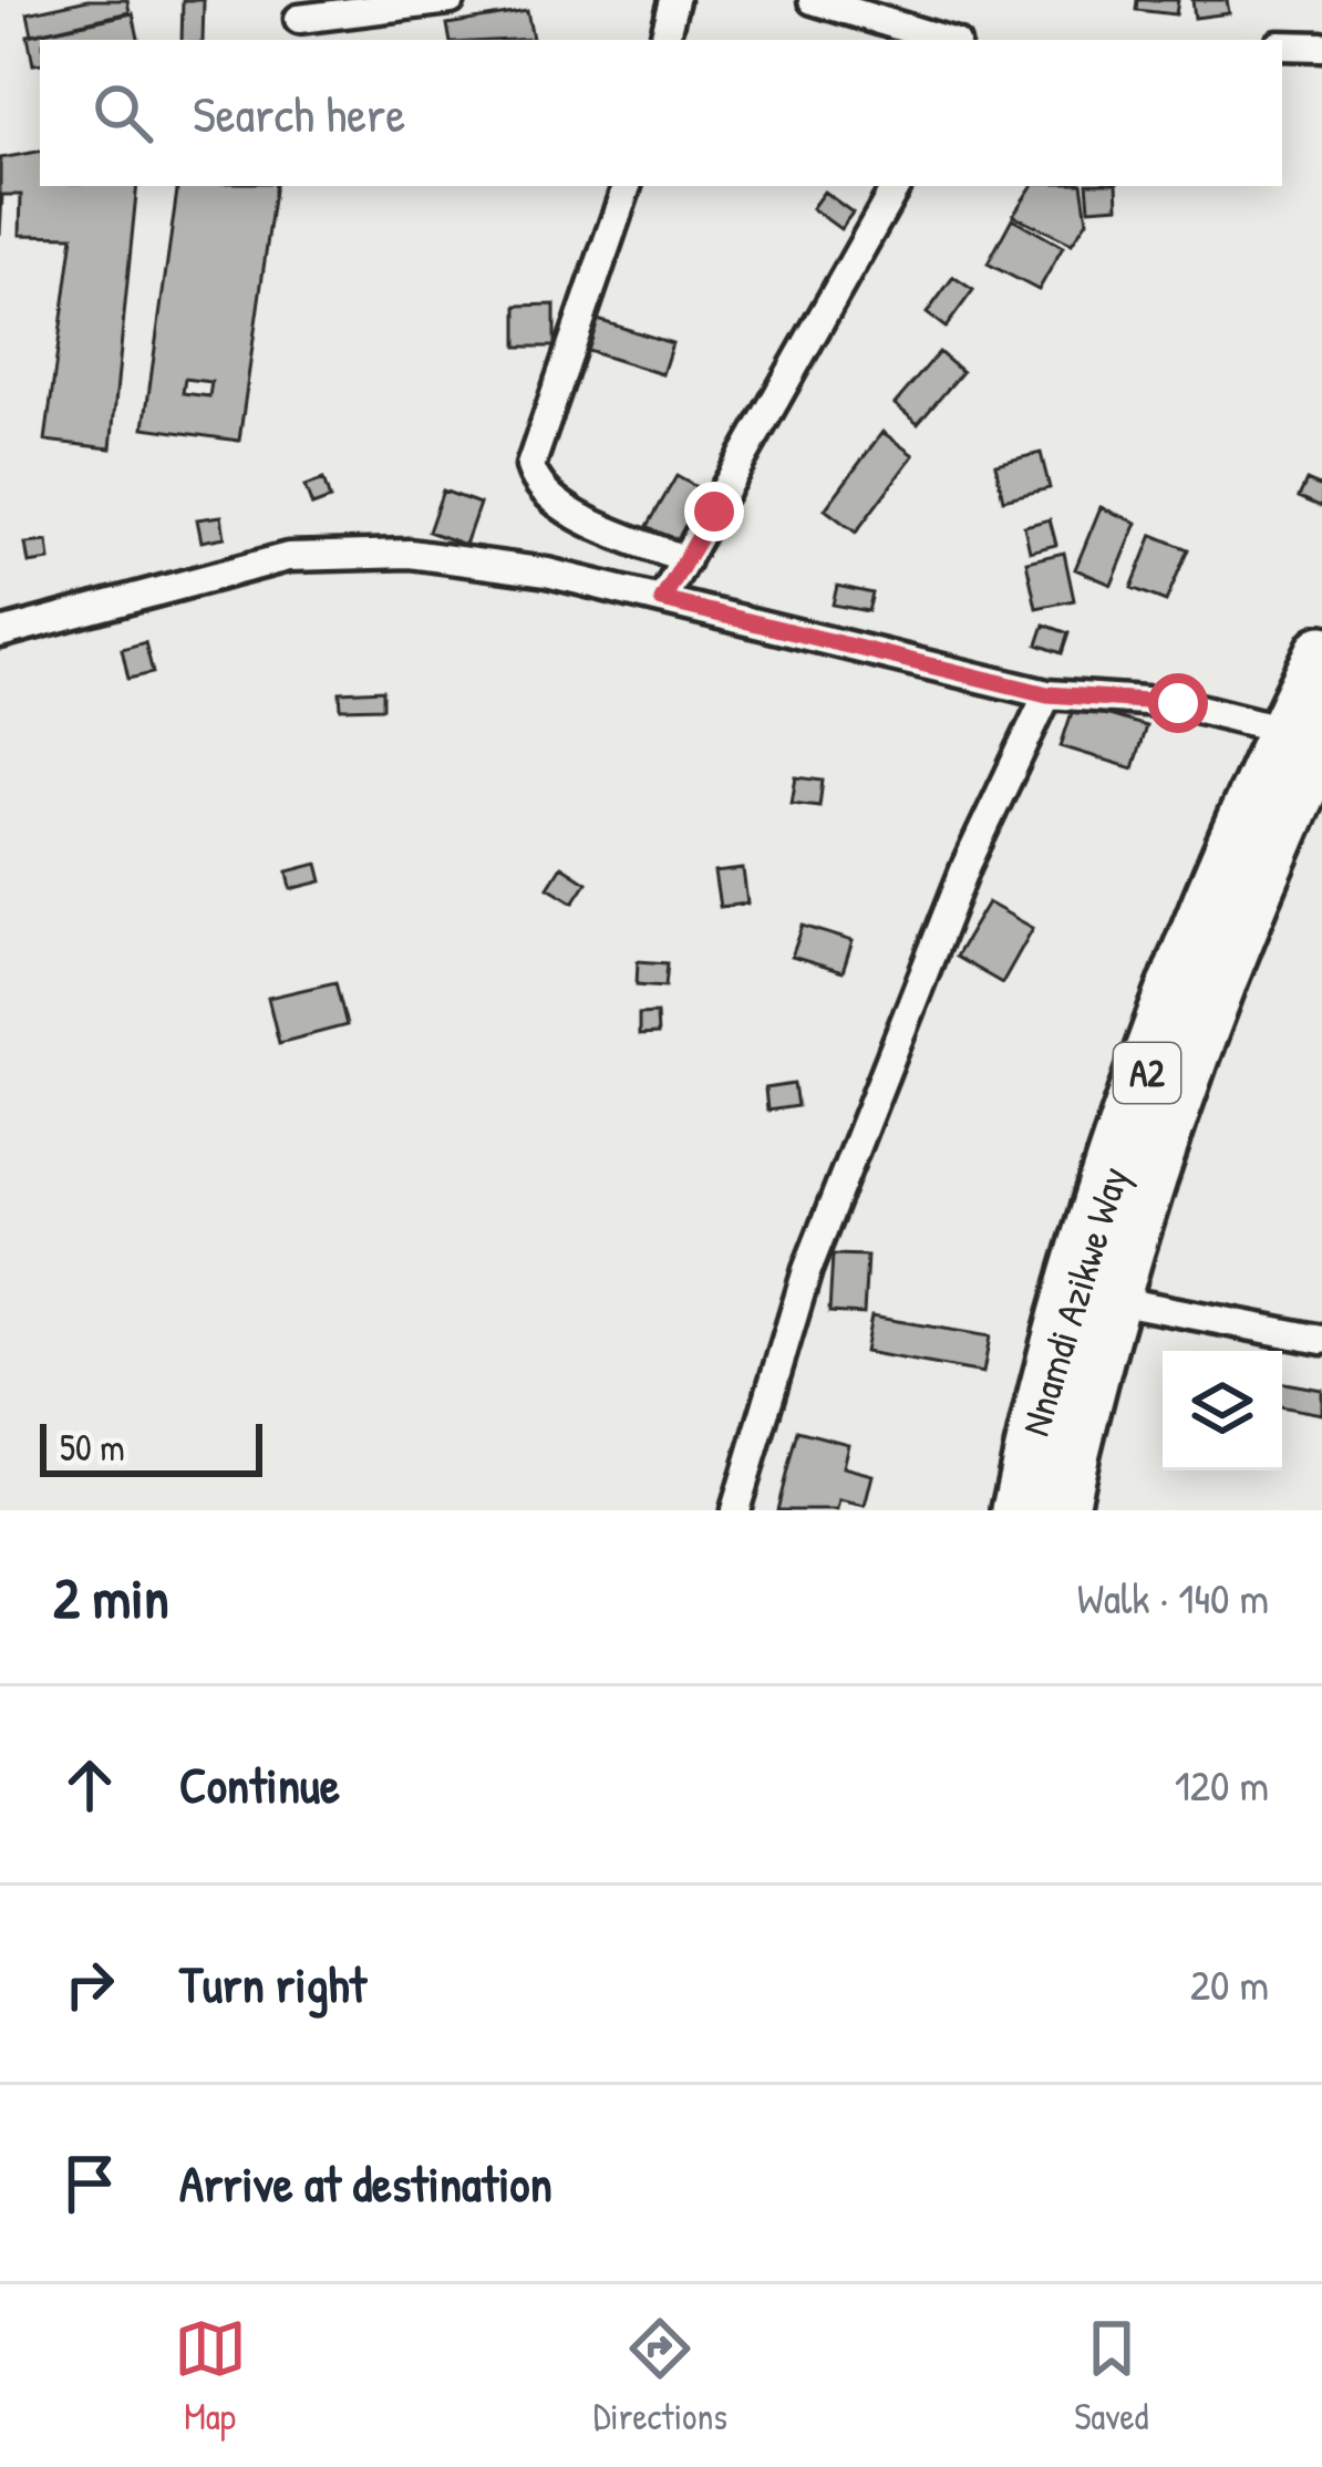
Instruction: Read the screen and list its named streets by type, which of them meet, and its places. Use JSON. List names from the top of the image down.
{
  "streets": {
    "highway": ["A2", "Nnamdi Azikwe Way"]
  },
  "scale_bar": "50 m",
  "page": {
    "search": "Search here",
    "scale": "50 m",
    "heading": ["2 min", "Walk · 140 m"],
    "list": [
      ["Continue", "120 m"],
      ["Turn right", "20 m"],
      "Arrive at destination"
    ],
    "nav": ["Map", "Directions", "Saved"]
  }
}
